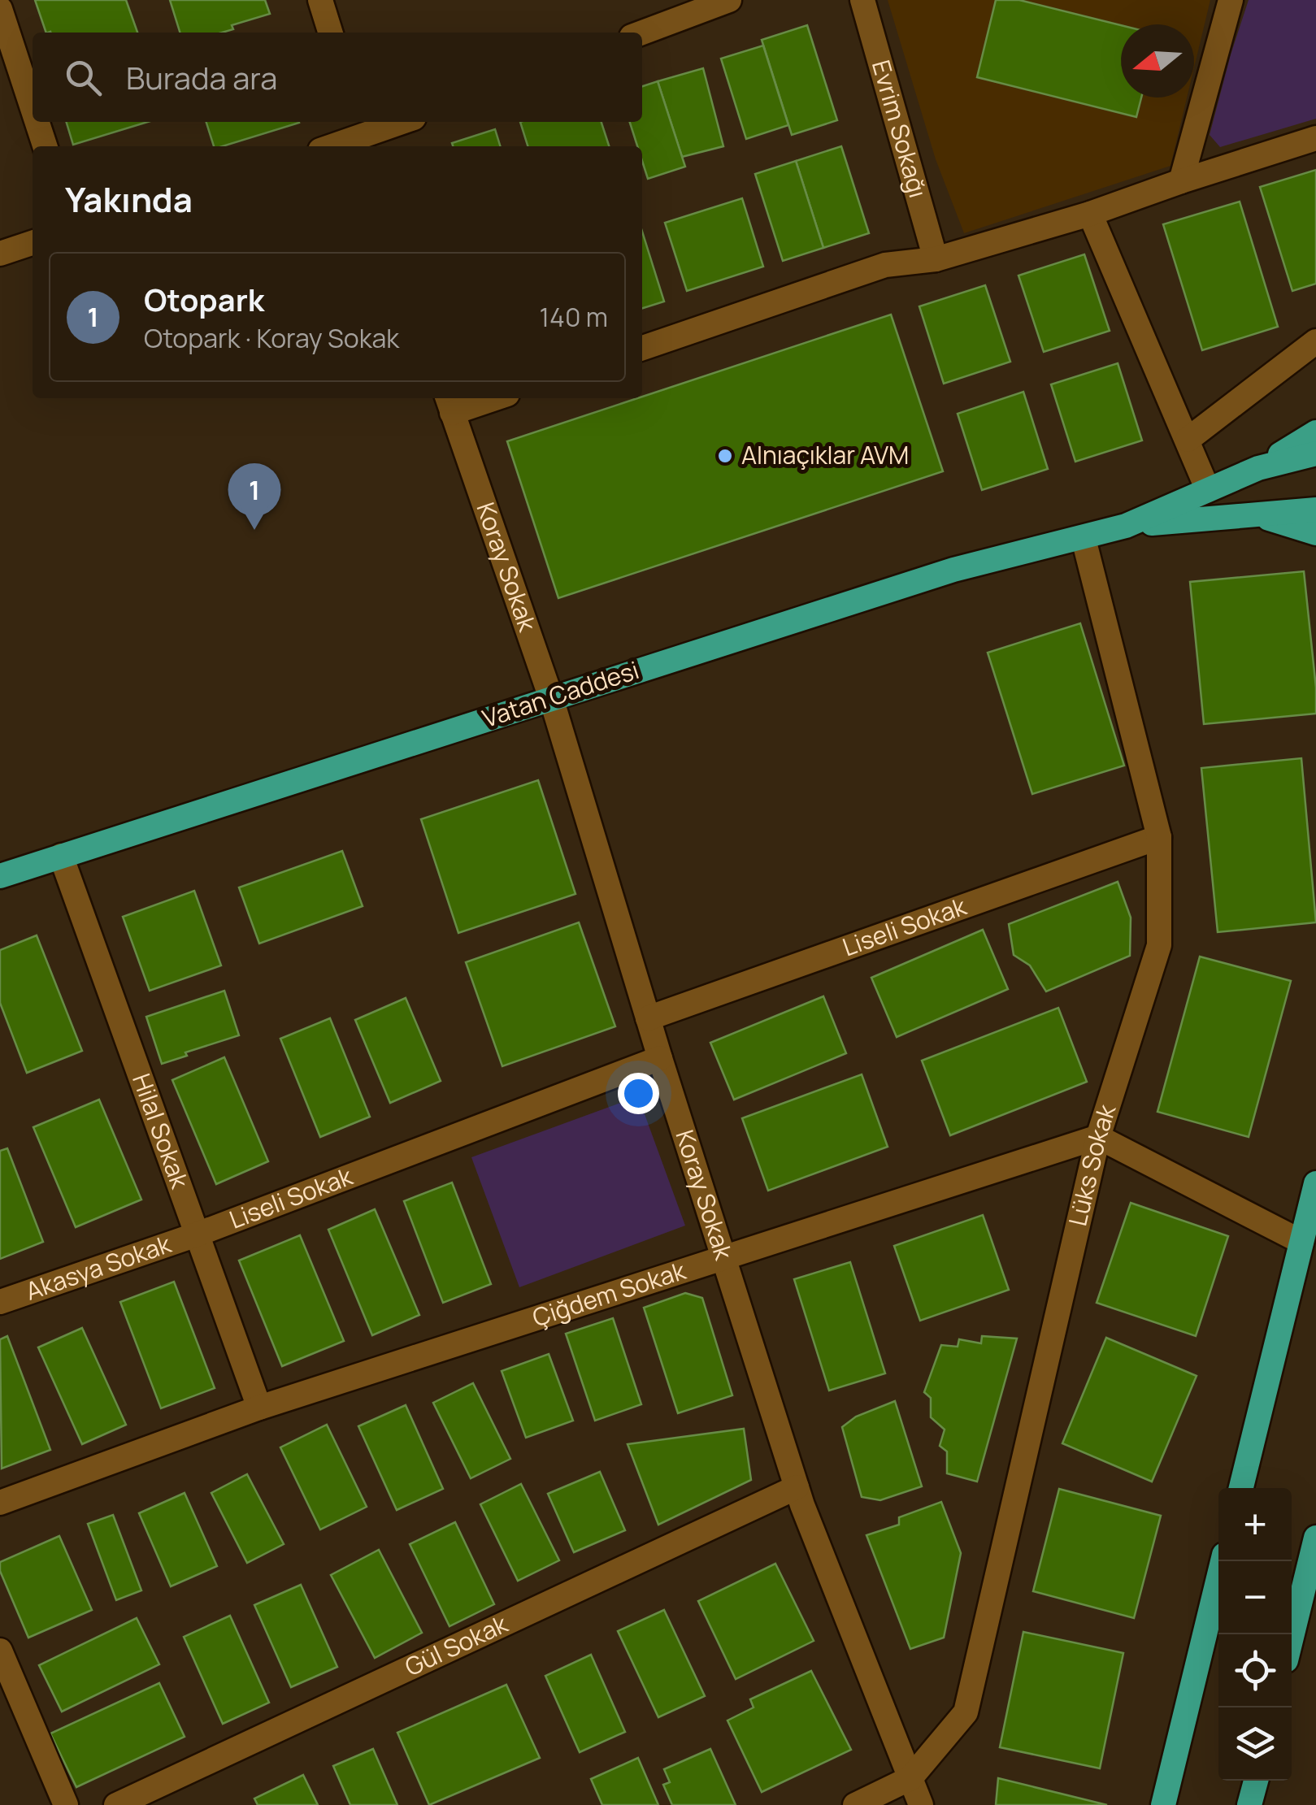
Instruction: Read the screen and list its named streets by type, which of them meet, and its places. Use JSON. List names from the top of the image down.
{
  "streets": {
    "main road": ["Vatan Caddesi"],
    "street": [
      "Evrim Sokağı",
      "Koray Sokak",
      "Liseli Sokak",
      "Hilal Sokak",
      "Lüks Sokak",
      "Akasya Sokak",
      "Çiğdem Sokak",
      "Gül Sokak"
    ]
  },
  "crossings": [
    ["Koray Sokak", "Vatan Caddesi"],
    ["Koray Sokak", "Liseli Sokak"],
    ["Koray Sokak", "Lüks Sokak"],
    ["Koray Sokak", "Çiğdem Sokak"],
    ["Koray Sokak", "Gül Sokak"],
    ["Vatan Caddesi", "Hilal Sokak"],
    ["Vatan Caddesi", "Lüks Sokak"],
    ["Liseli Sokak", "Hilal Sokak"],
    ["Liseli Sokak", "Lüks Sokak"],
    ["Liseli Sokak", "Akasya Sokak"],
    ["Hilal Sokak", "Akasya Sokak"],
    ["Hilal Sokak", "Çiğdem Sokak"],
    ["Lüks Sokak", "Çiğdem Sokak"]
  ],
  "places": ["Alnıaçıklar AVM"],
  "north": "left",
  "page": {
    "search": "Burada ara",
    "heading": "Yakında",
    "list": [
      {
        "mark": "1",
        "name": "Otopark",
        "note": "Otopark · Koray Sokak",
        "value": "140 m"
      }
    ],
    "pins": "1",
    "map_buttons": ["+", "−"]
  }
}
